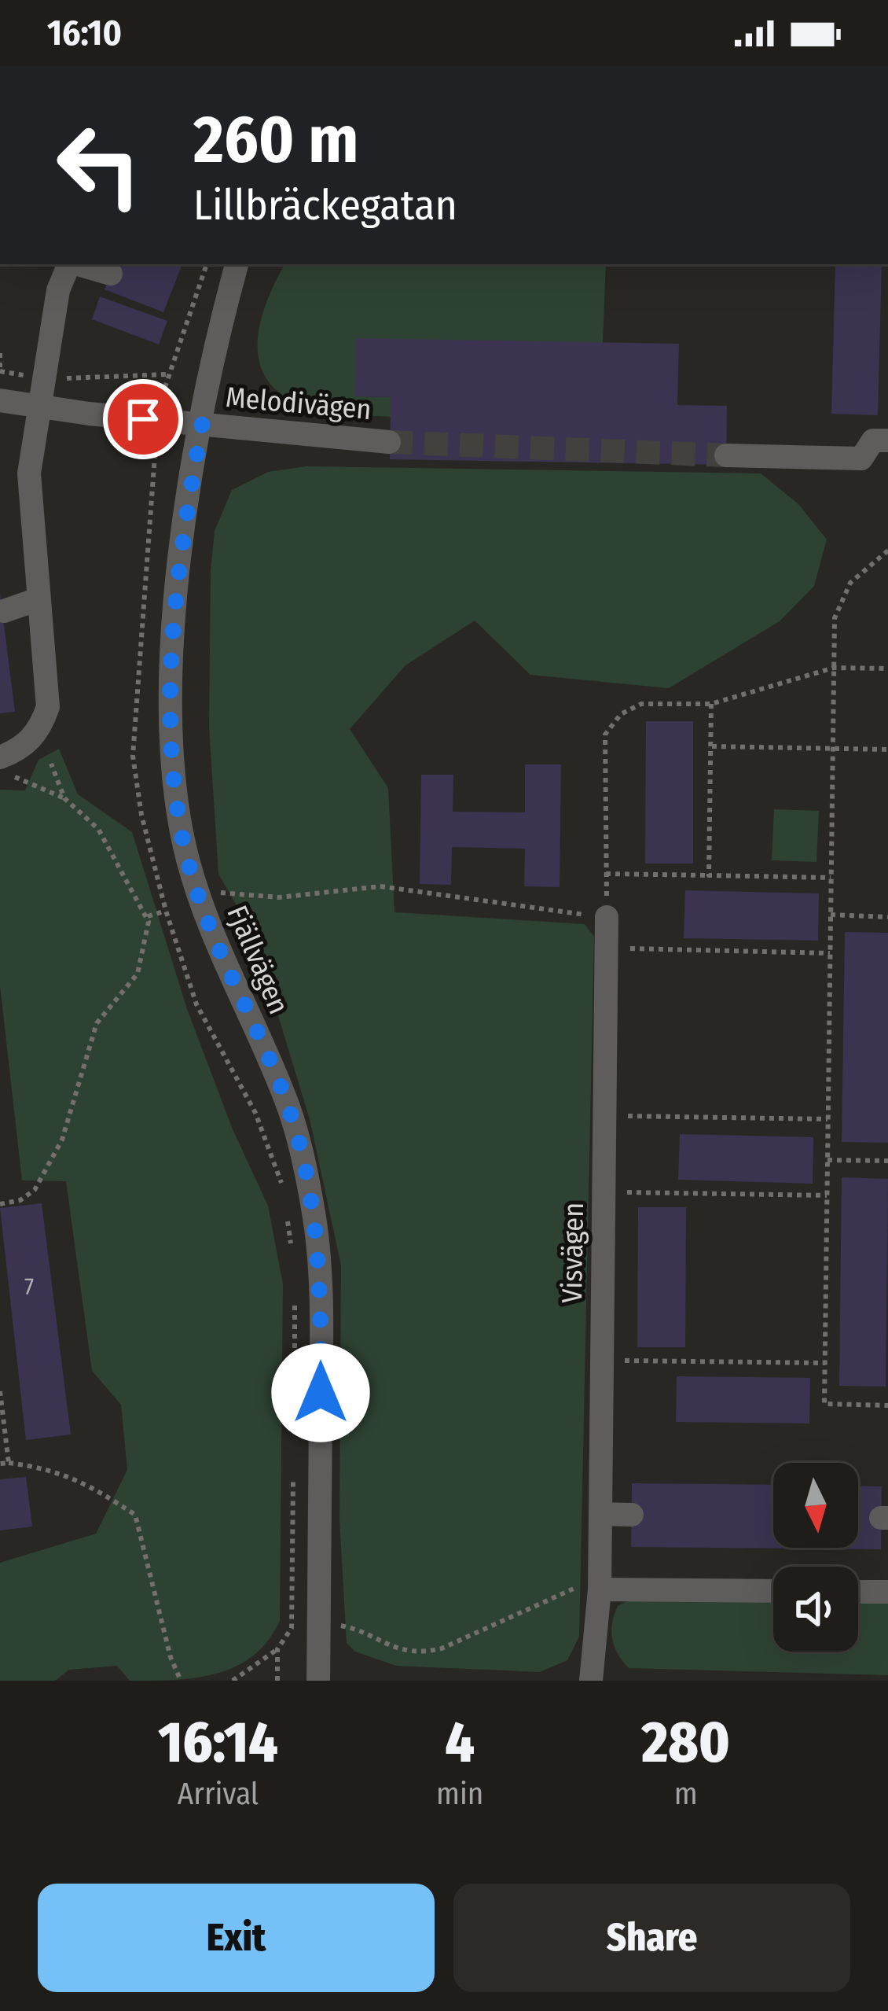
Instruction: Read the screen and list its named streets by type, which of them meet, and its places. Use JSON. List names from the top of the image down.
{
  "streets": {
    "street": ["Melodivägen", "Fjällvägen", "Visvägen"]
  },
  "crossings": [
    ["Melodivägen", "Fjällvägen"]
  ],
  "house_numbers": ["7"],
  "north": "bottom",
  "page": {
    "status": "16:10",
    "turn": ["260 m", "Lillbräckegatan"],
    "eta": [
      "16:14",
      "Arrival",
      "4",
      "min",
      "280",
      "m"
    ],
    "buttons": ["Exit", "Share"]
  }
}
